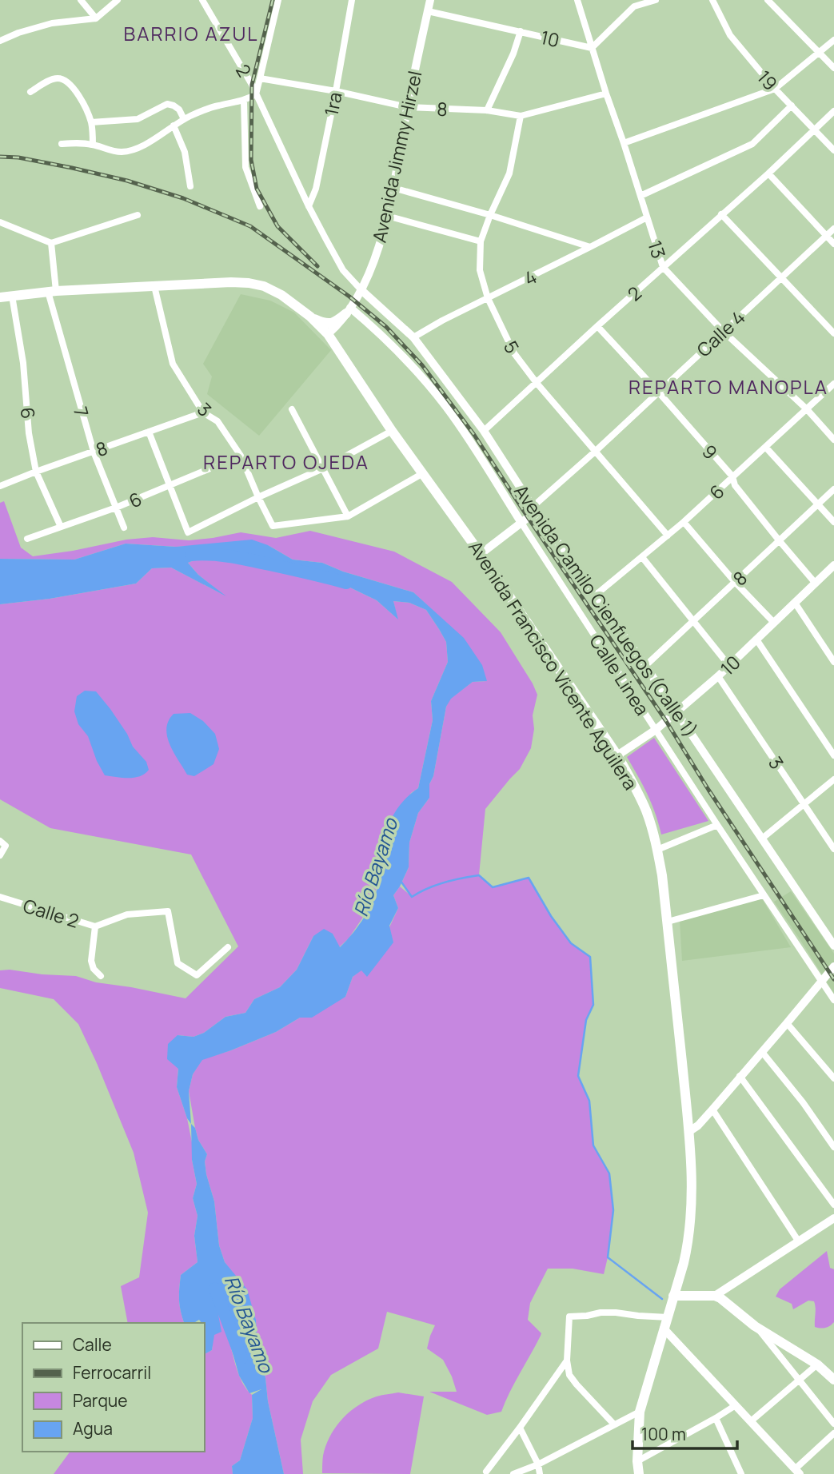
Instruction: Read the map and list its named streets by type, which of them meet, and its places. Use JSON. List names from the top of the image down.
{
  "streets": {
    "main road": ["Avenida Francisco Vicente Aguilera"],
    "street": [
      "10",
      "2",
      "19",
      "1ra",
      "8",
      "Avenida Jimmy Hirzel",
      "13",
      "4",
      "Calle 4",
      "5",
      "3",
      "7",
      "9",
      "6",
      "Avenida Camilo Cienfuegos (Calle 1)",
      "Calle Linea",
      "Calle 2"
    ]
  },
  "crossings": [
    ["10", "Avenida Jimmy Hirzel"],
    ["10", "13"],
    ["10", "3"],
    ["10", "9"],
    ["10", "Avenida Camilo Cienfuegos (Calle 1)"],
    ["10", "Avenida Francisco Vicente Aguilera"],
    ["10", "Calle Linea"],
    ["2", "19"],
    ["2", "1ra"],
    ["2", "Avenida Jimmy Hirzel"],
    ["2", "13"],
    ["2", "5"],
    ["2", "9"],
    ["2", "Avenida Camilo Cienfuegos (Calle 1)"],
    ["1ra", "8"],
    ["8", "Avenida Jimmy Hirzel"],
    ["8", "13"],
    ["8", "5"],
    ["8", "3"],
    ["8", "7"],
    ["8", "9"],
    ["8", "Avenida Camilo Cienfuegos (Calle 1)"],
    ["Avenida Jimmy Hirzel", "Avenida Camilo Cienfuegos (Calle 1)"],
    ["Avenida Jimmy Hirzel", "Avenida Francisco Vicente Aguilera"],
    ["Avenida Jimmy Hirzel", "Calle Linea"],
    ["13", "4"],
    ["13", "Calle 4"],
    ["13", "6"],
    ["4", "5"],
    ["4", "Avenida Camilo Cienfuegos (Calle 1)"],
    ["Calle 4", "5"],
    ["Calle 4", "9"],
    ["Calle 4", "Avenida Camilo Cienfuegos (Calle 1)"],
    ["Calle 4", "Avenida Francisco Vicente Aguilera"],
    ["Calle 4", "Calle Linea"],
    ["5", "6"],
    ["3", "6"],
    ["3", "Avenida Francisco Vicente Aguilera"],
    ["7", "6"],
    ["7", "Avenida Francisco Vicente Aguilera"],
    ["9", "6"],
    ["9", "Avenida Francisco Vicente Aguilera"],
    ["6", "Avenida Camilo Cienfuegos (Calle 1)"]
  ],
  "districts": ["BARRIO AZUL", "REPARTO MANOPLA", "REPARTO OJEDA"],
  "water": ["Río Bayamo"],
  "legend": [
    "Calle",
    "Ferrocarril",
    "Parque",
    "Agua"
  ],
  "scale_bar": "100 m"
}
